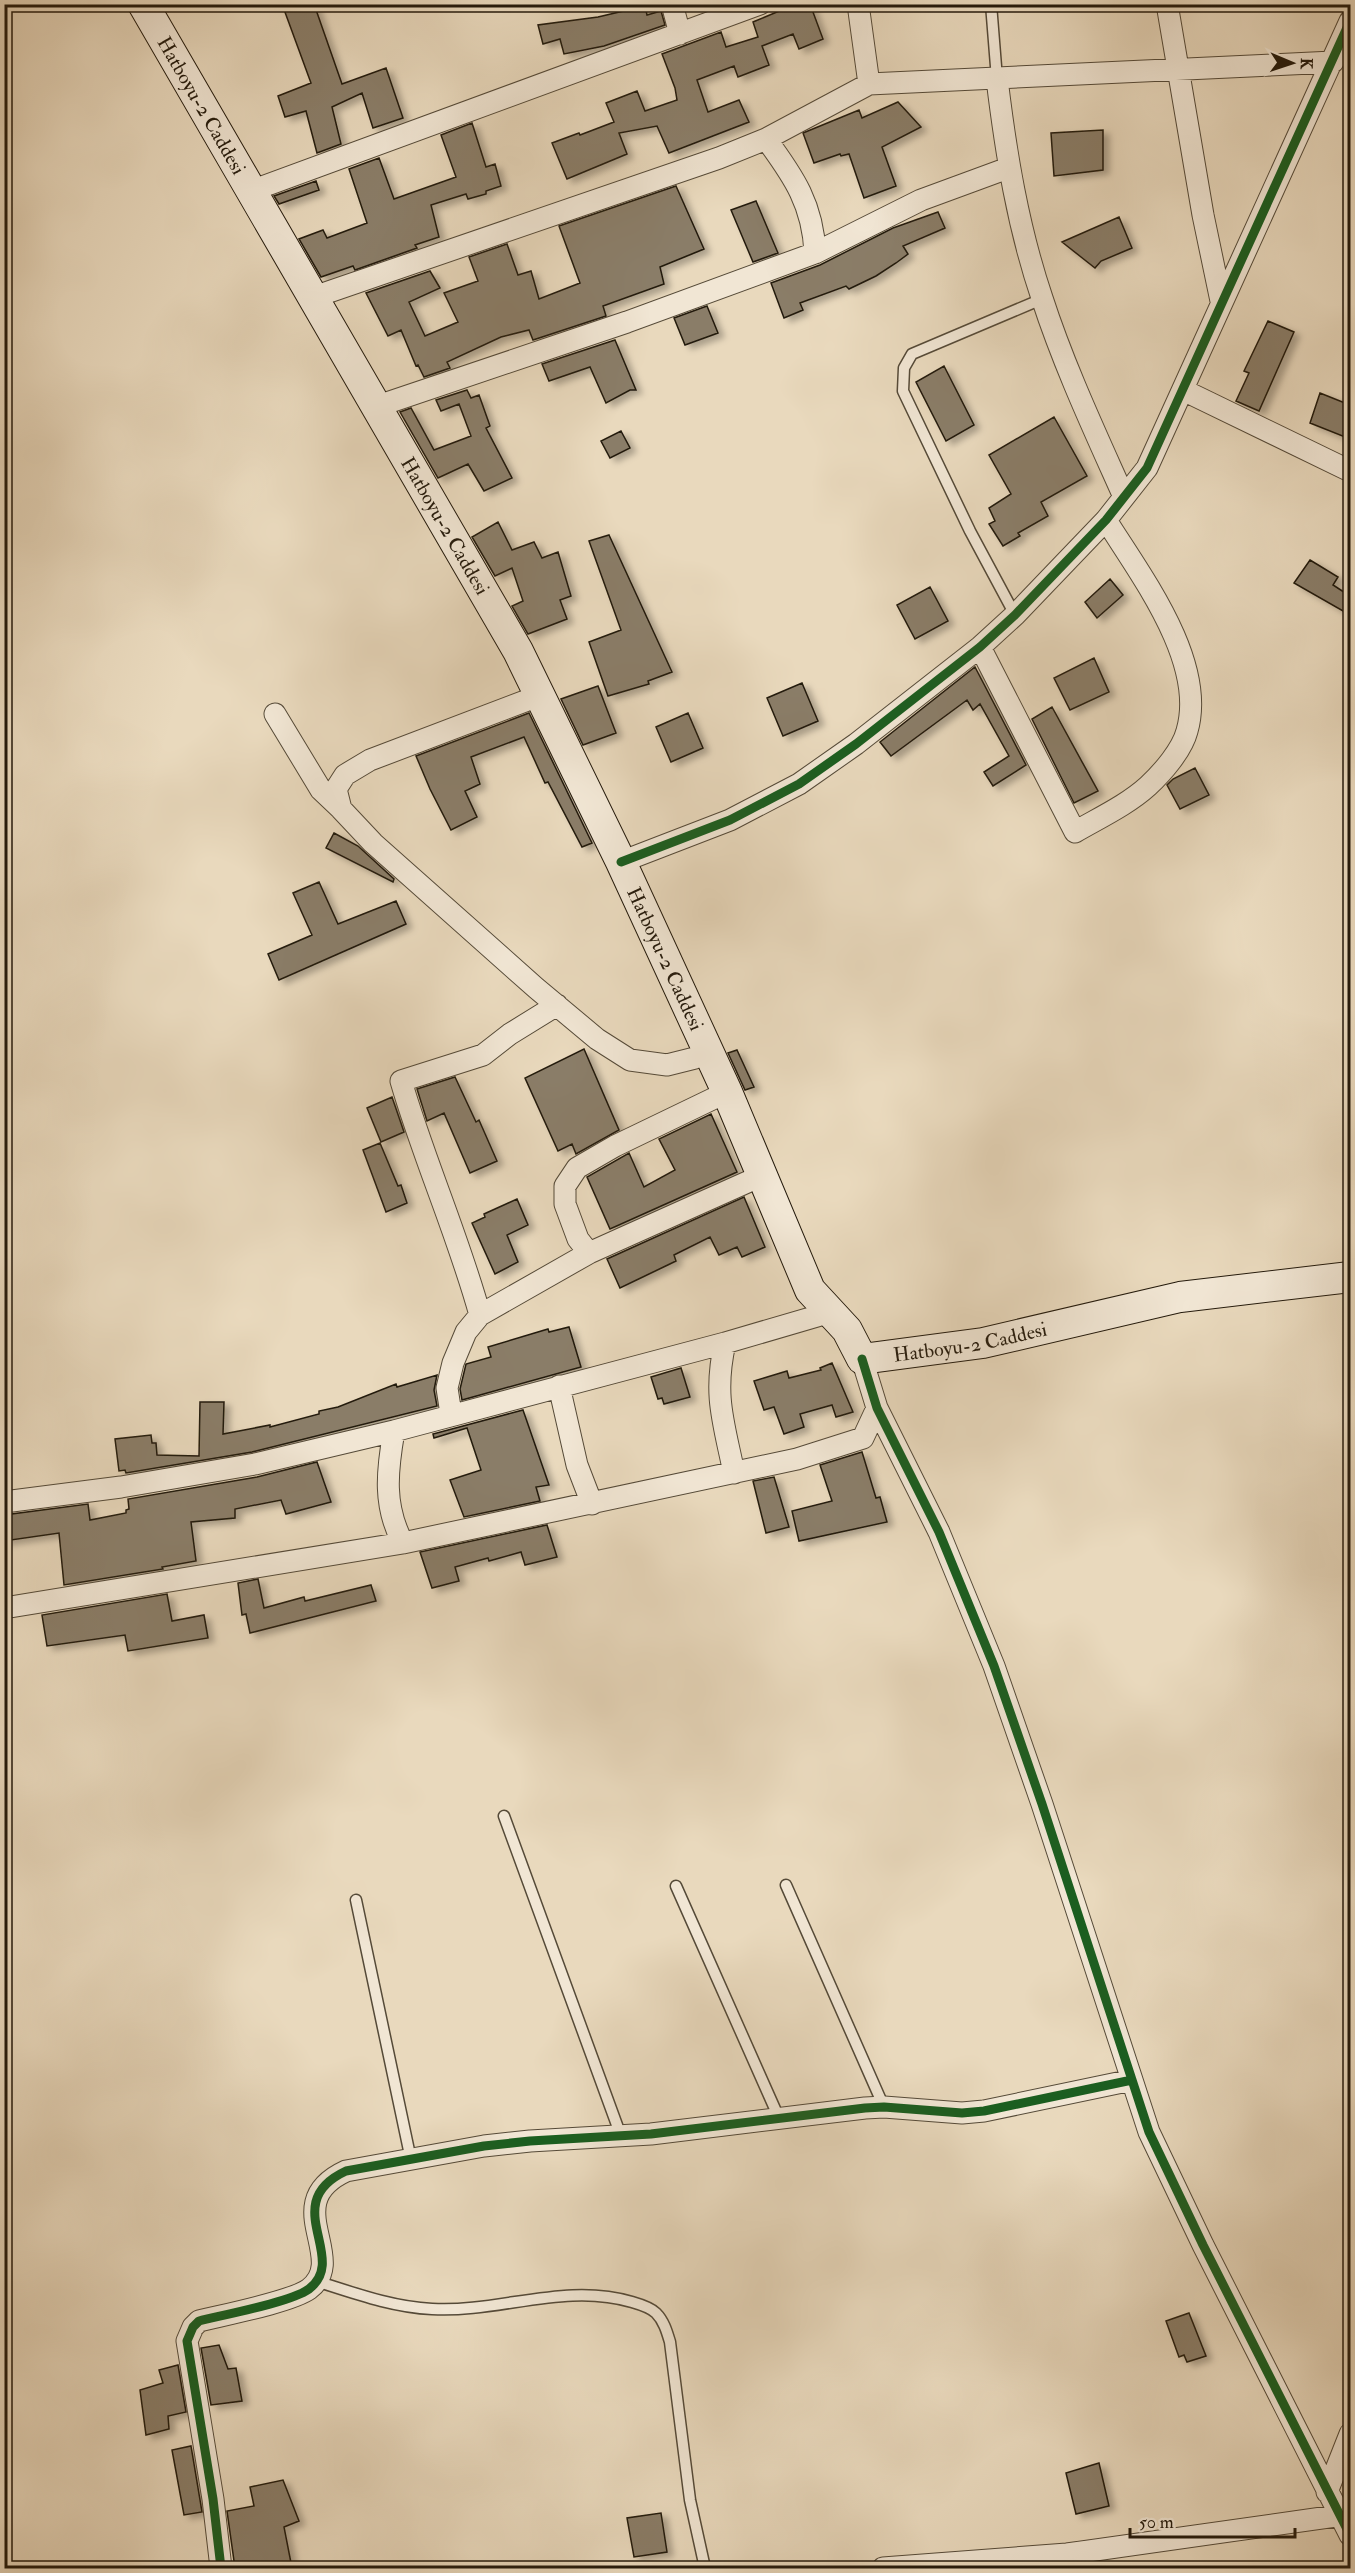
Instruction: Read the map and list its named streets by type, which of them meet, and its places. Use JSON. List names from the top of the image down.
{
  "streets": {
    "main road": ["Hatboyu-2 Caddesi"]
  },
  "scale_bar": "50 m",
  "north": "right"
}
